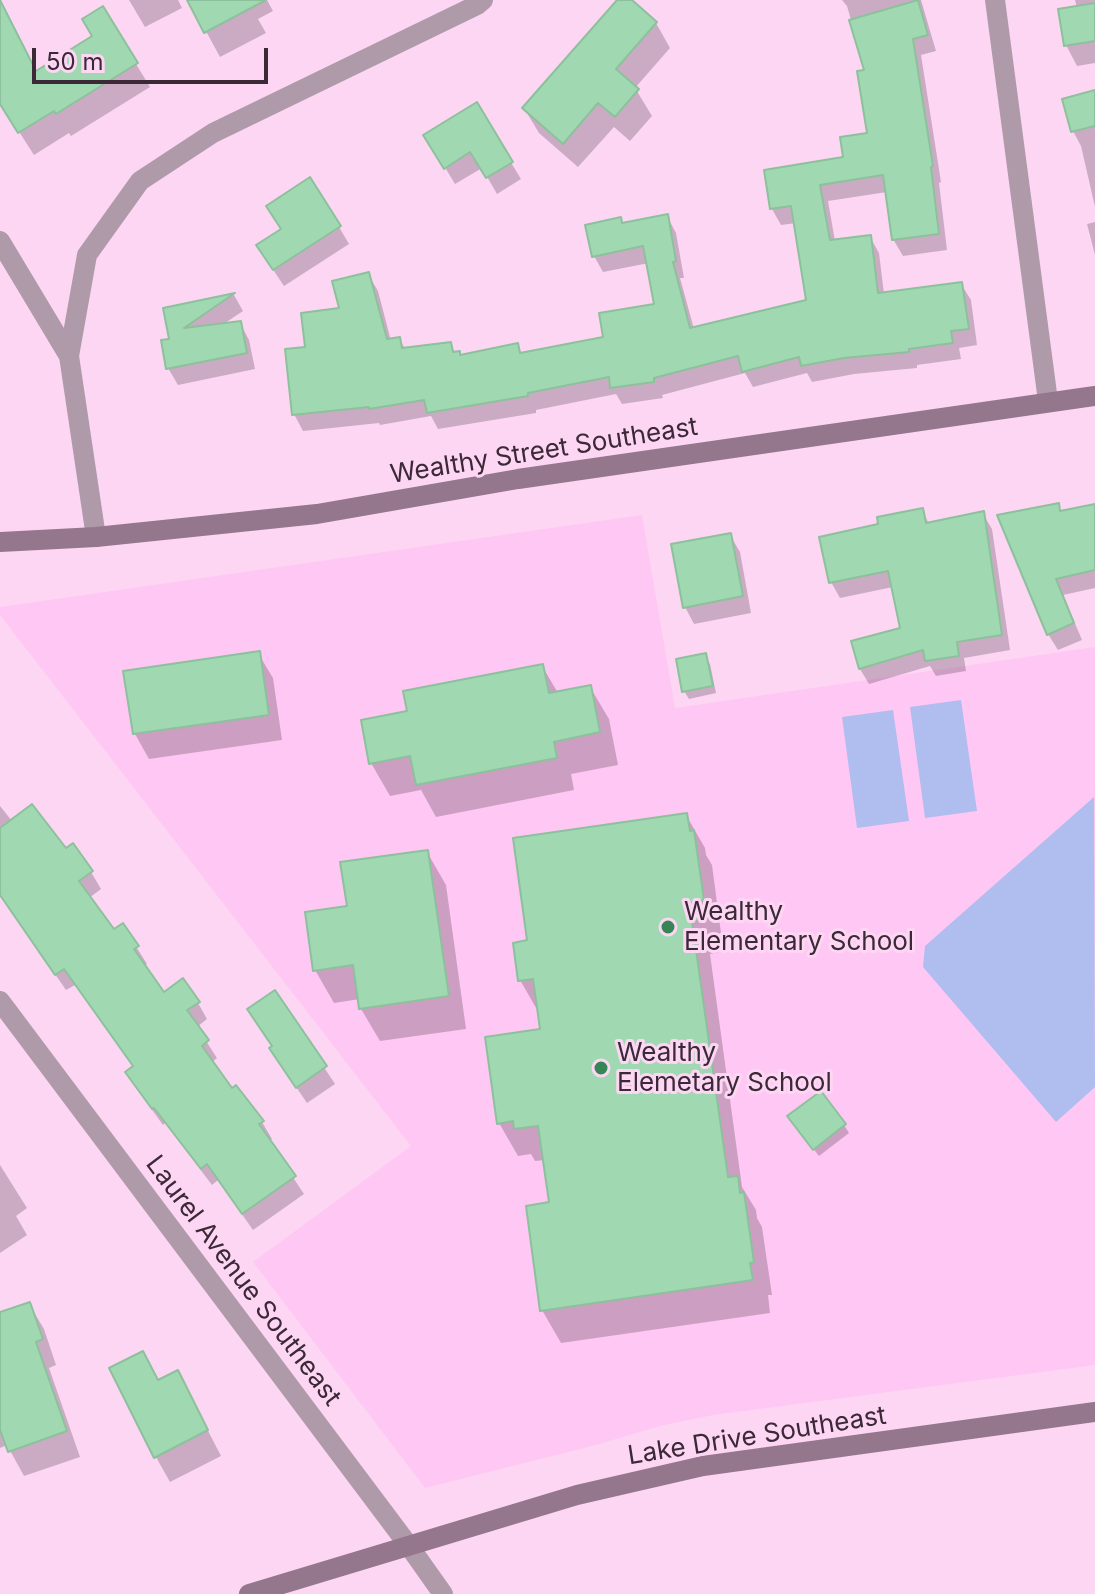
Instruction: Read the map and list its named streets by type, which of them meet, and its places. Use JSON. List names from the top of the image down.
{
  "streets": {
    "main road": ["Wealthy Street Southeast", "Lake Drive Southeast"],
    "street": ["Laurel Avenue Southeast"]
  },
  "crossings": [
    ["Laurel Avenue Southeast", "Lake Drive Southeast"]
  ],
  "places": ["Wealthy Elementary School", "Wealthy Elemetary School"],
  "scale_bar": "50 m"
}
